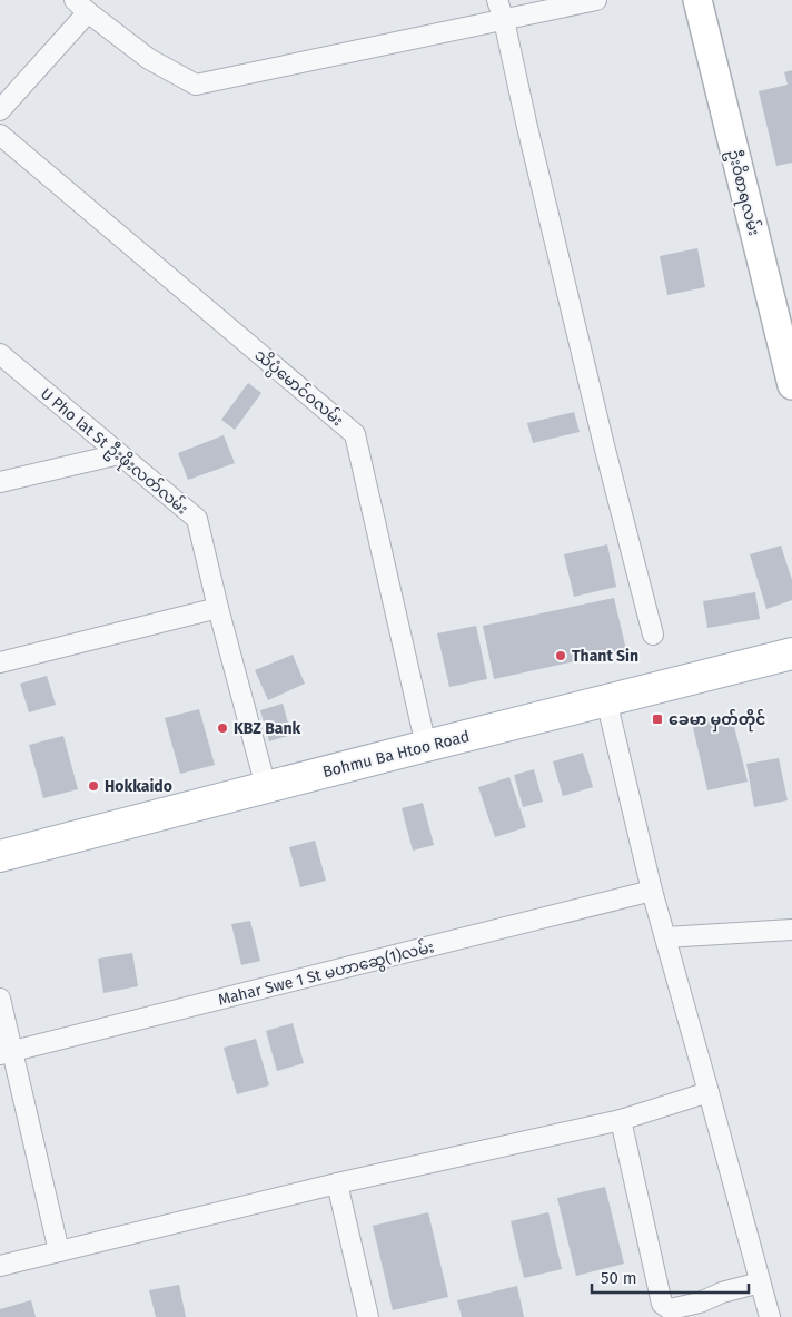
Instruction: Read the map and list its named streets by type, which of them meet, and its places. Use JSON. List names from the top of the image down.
{
  "streets": {
    "main road": ["ဦးဝိစာရလမ်း", "Bohmu Ba Htoo Road"],
    "street": ["သိပ္ပံမောင်ဝလမ်း", "U Pho lat St ဦးဖိုးလတ်လမ်း", "Mahar Swe 1 St မဟာဆွေ(1)လမ်း"]
  },
  "crossings": [
    ["သိပ္ပံမောင်ဝလမ်း", "Bohmu Ba Htoo Road"],
    ["U Pho lat St ဦးဖိုးလတ်လမ်း", "Bohmu Ba Htoo Road"]
  ],
  "places": {
    "other": ["Thant Sin", "KBZ Bank", "Hokkaido"],
    "transit": ["ခေမာ မှတ်တိုင်"]
  },
  "scale_bar": "50 m"
}
